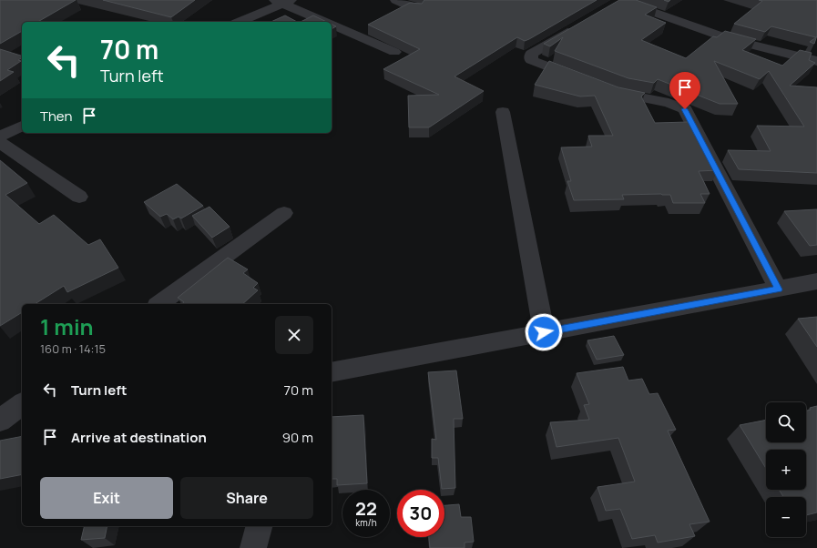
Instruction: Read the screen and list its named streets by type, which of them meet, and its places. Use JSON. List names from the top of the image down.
{
  "page": {
    "turn": ["70 m", "Turn left"],
    "then": "Then",
    "heading": ["1 min", "160 m · 14:15"],
    "list": [
      {
        "name": "Turn left",
        "value": "70 m"
      },
      {
        "name": "Arrive at destination",
        "value": "90 m"
      }
    ],
    "map_buttons": ["+", "−"],
    "buttons": ["Exit", "Share"],
    "speed": "22 km/h",
    "limit": "30"
  }
}
